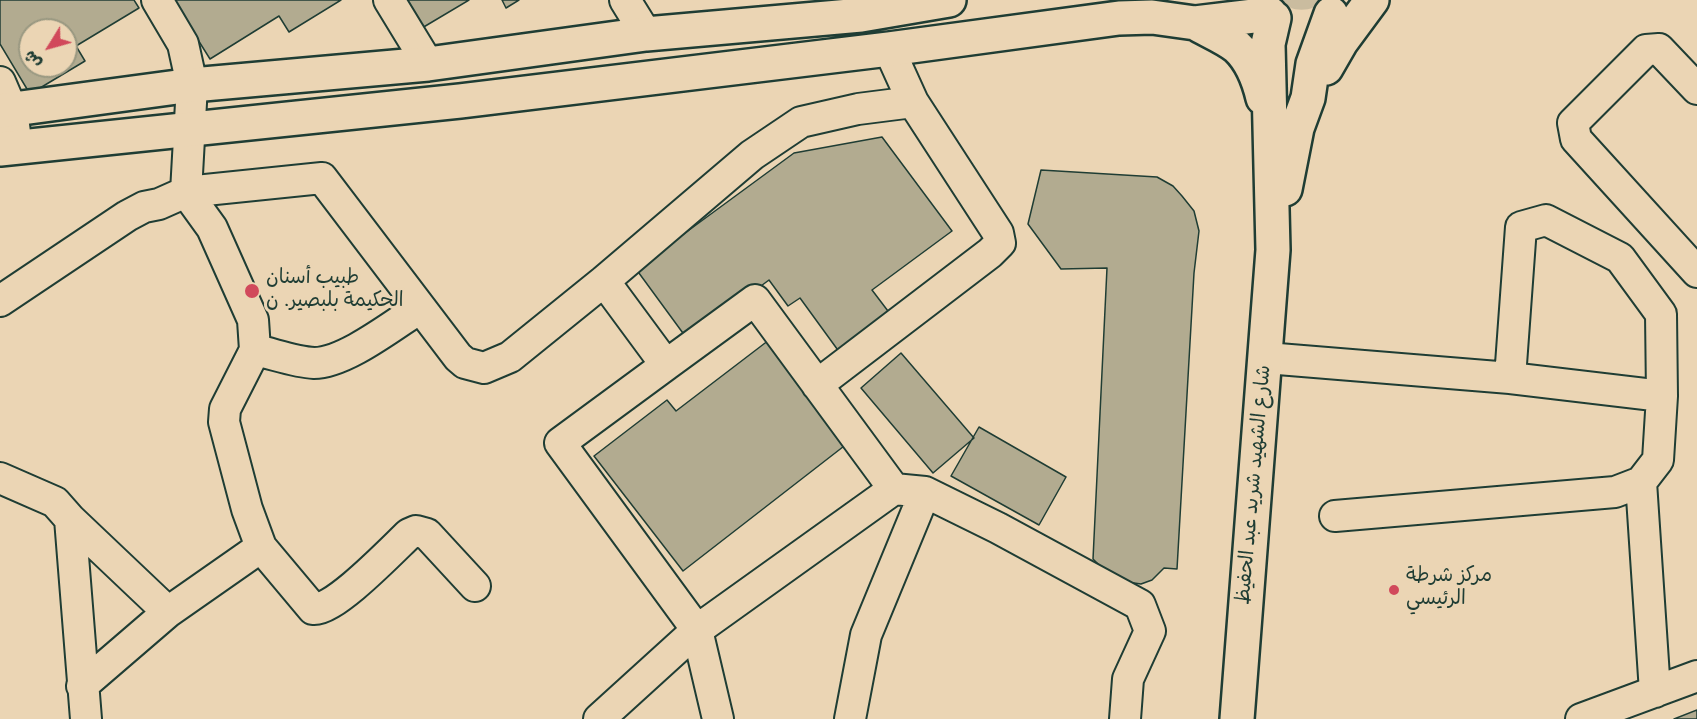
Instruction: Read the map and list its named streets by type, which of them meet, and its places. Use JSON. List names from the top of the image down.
{
  "streets": {
    "main road": ["شارع الشهيد شريد عبد الحفيظ"]
  },
  "places": ["طبيب أسنان الحكيمة بلبصير. ن", "مركز شرطة الرئيسي"],
  "north": "bottom left"
}
